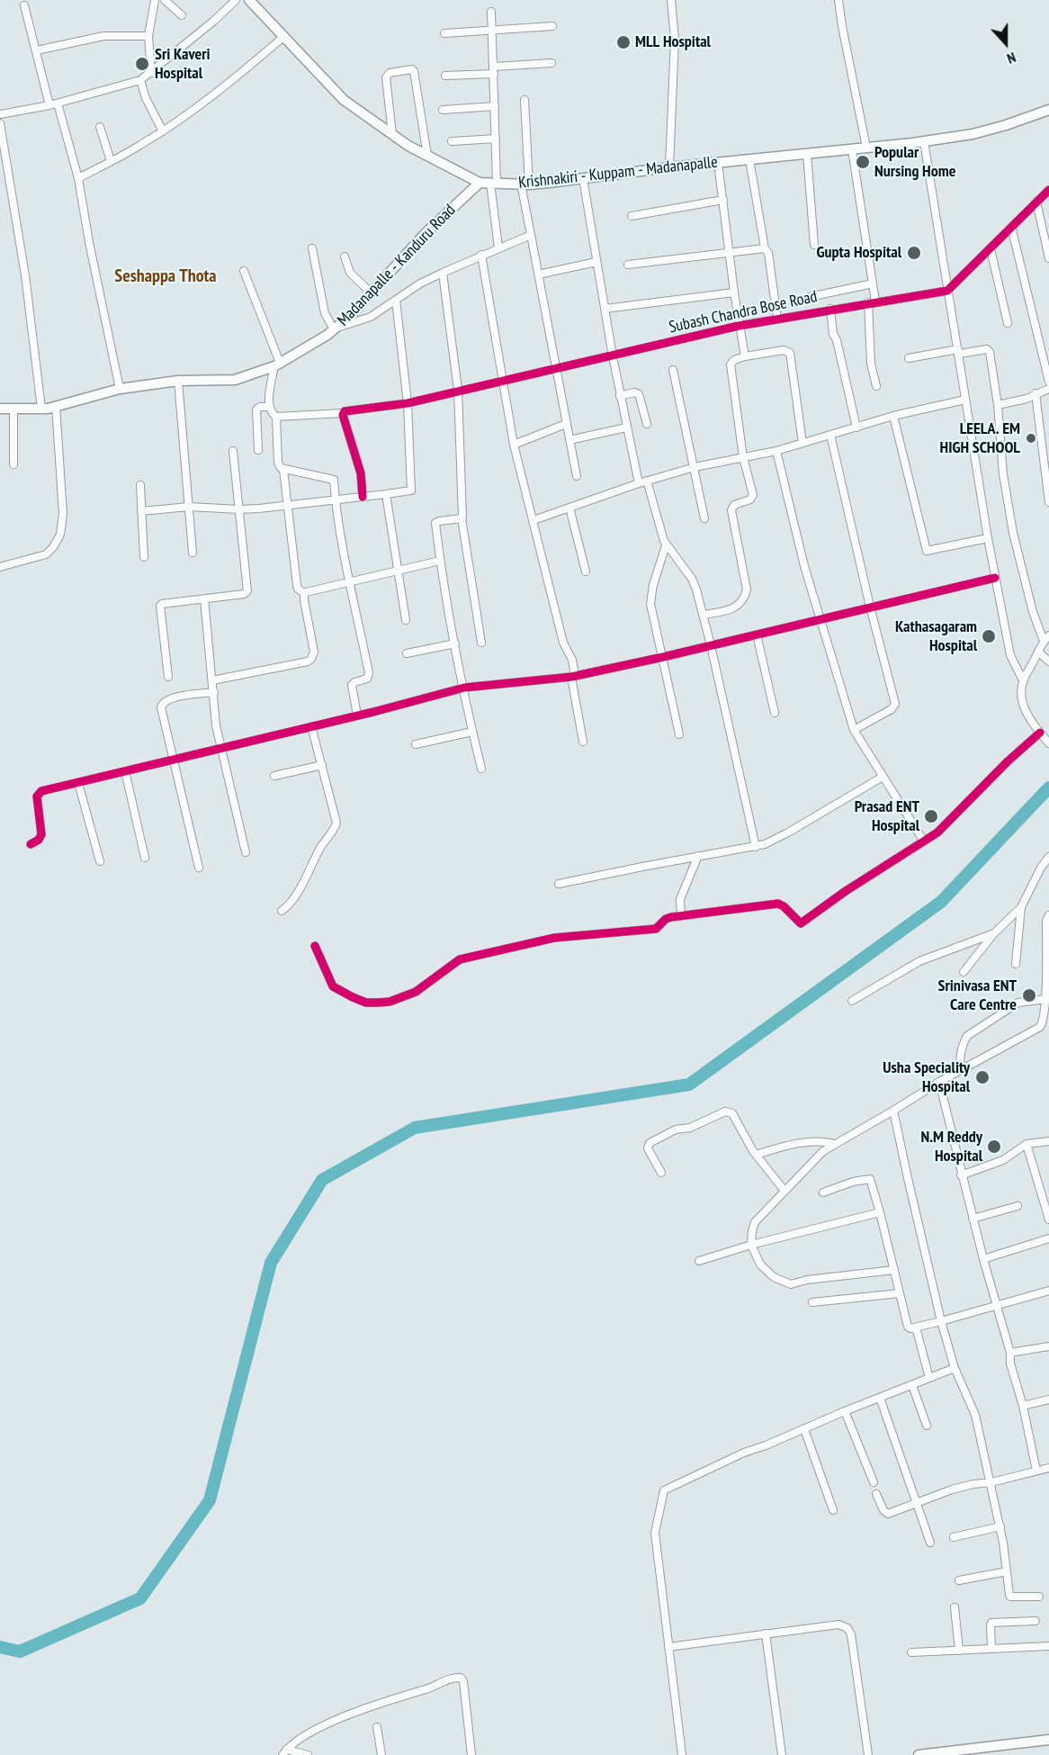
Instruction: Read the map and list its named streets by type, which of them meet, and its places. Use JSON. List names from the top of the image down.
{
  "streets": {
    "main road": ["Krishnakiri - Kuppam - Madanapalle", "Madanapalle - Kanduru Road"],
    "street": ["Subash Chandra Bose Road"]
  },
  "crossings": [
    ["Krishnakiri - Kuppam - Madanapalle", "Madanapalle - Kanduru Road"]
  ],
  "districts": ["Seshappa Thota"],
  "places": [
    "MLL Hospital",
    "Sri Kaveri Hospital",
    "Popular Nursing Home",
    "Gupta Hospital",
    "LEELA. EM HIGH SCHOOL",
    "Kathasagaram Hospital",
    "Prasad ENT Hospital",
    "Srinivasa ENT Care Centre",
    "Usha Speciality Hospital",
    "N.M Reddy Hospital"
  ],
  "north": "bottom"
}
